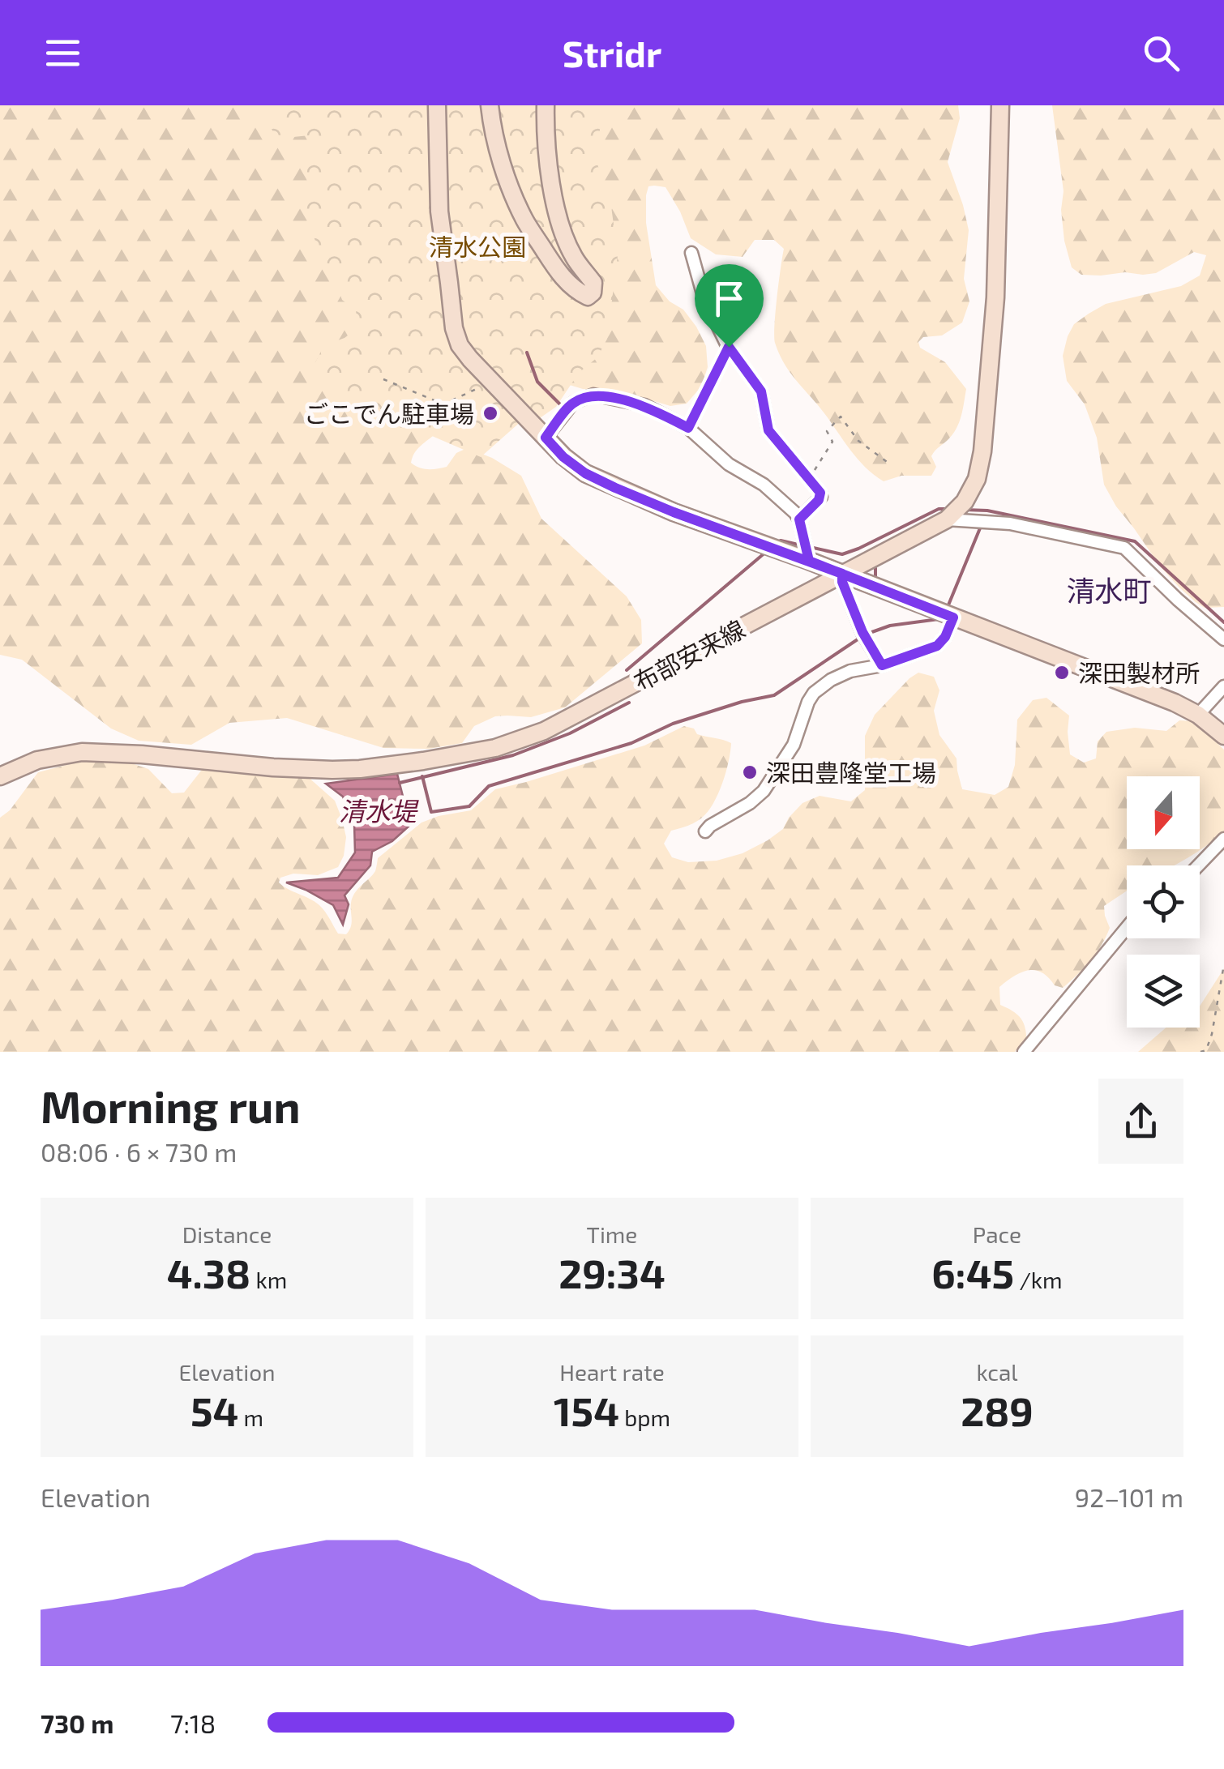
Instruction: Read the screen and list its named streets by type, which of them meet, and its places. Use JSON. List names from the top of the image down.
{
  "streets": {
    "main road": ["布部安来線"]
  },
  "districts": ["清水町"],
  "water": ["清水堤"],
  "parks": ["清水公園"],
  "places": ["ごこでん駐車場", "深田製材所", "深田豊隆堂工場"],
  "north": "bottom",
  "page": {
    "header": "Stridr",
    "heading": ["Morning run", "08:06 · 6 × 730 m"],
    "stats": [
      ["Distance", "4.38 km"],
      ["Time", "29:34"],
      ["Pace", "6:45 /km"],
      ["Elevation", "54 m"],
      ["Heart rate", "154 bpm"],
      ["kcal", "289"]
    ],
    "chart": ["Elevation", "92–101 m"],
    "list": [
      {
        "name": "730 m",
        "note": "7:18"
      }
    ]
  }
}
